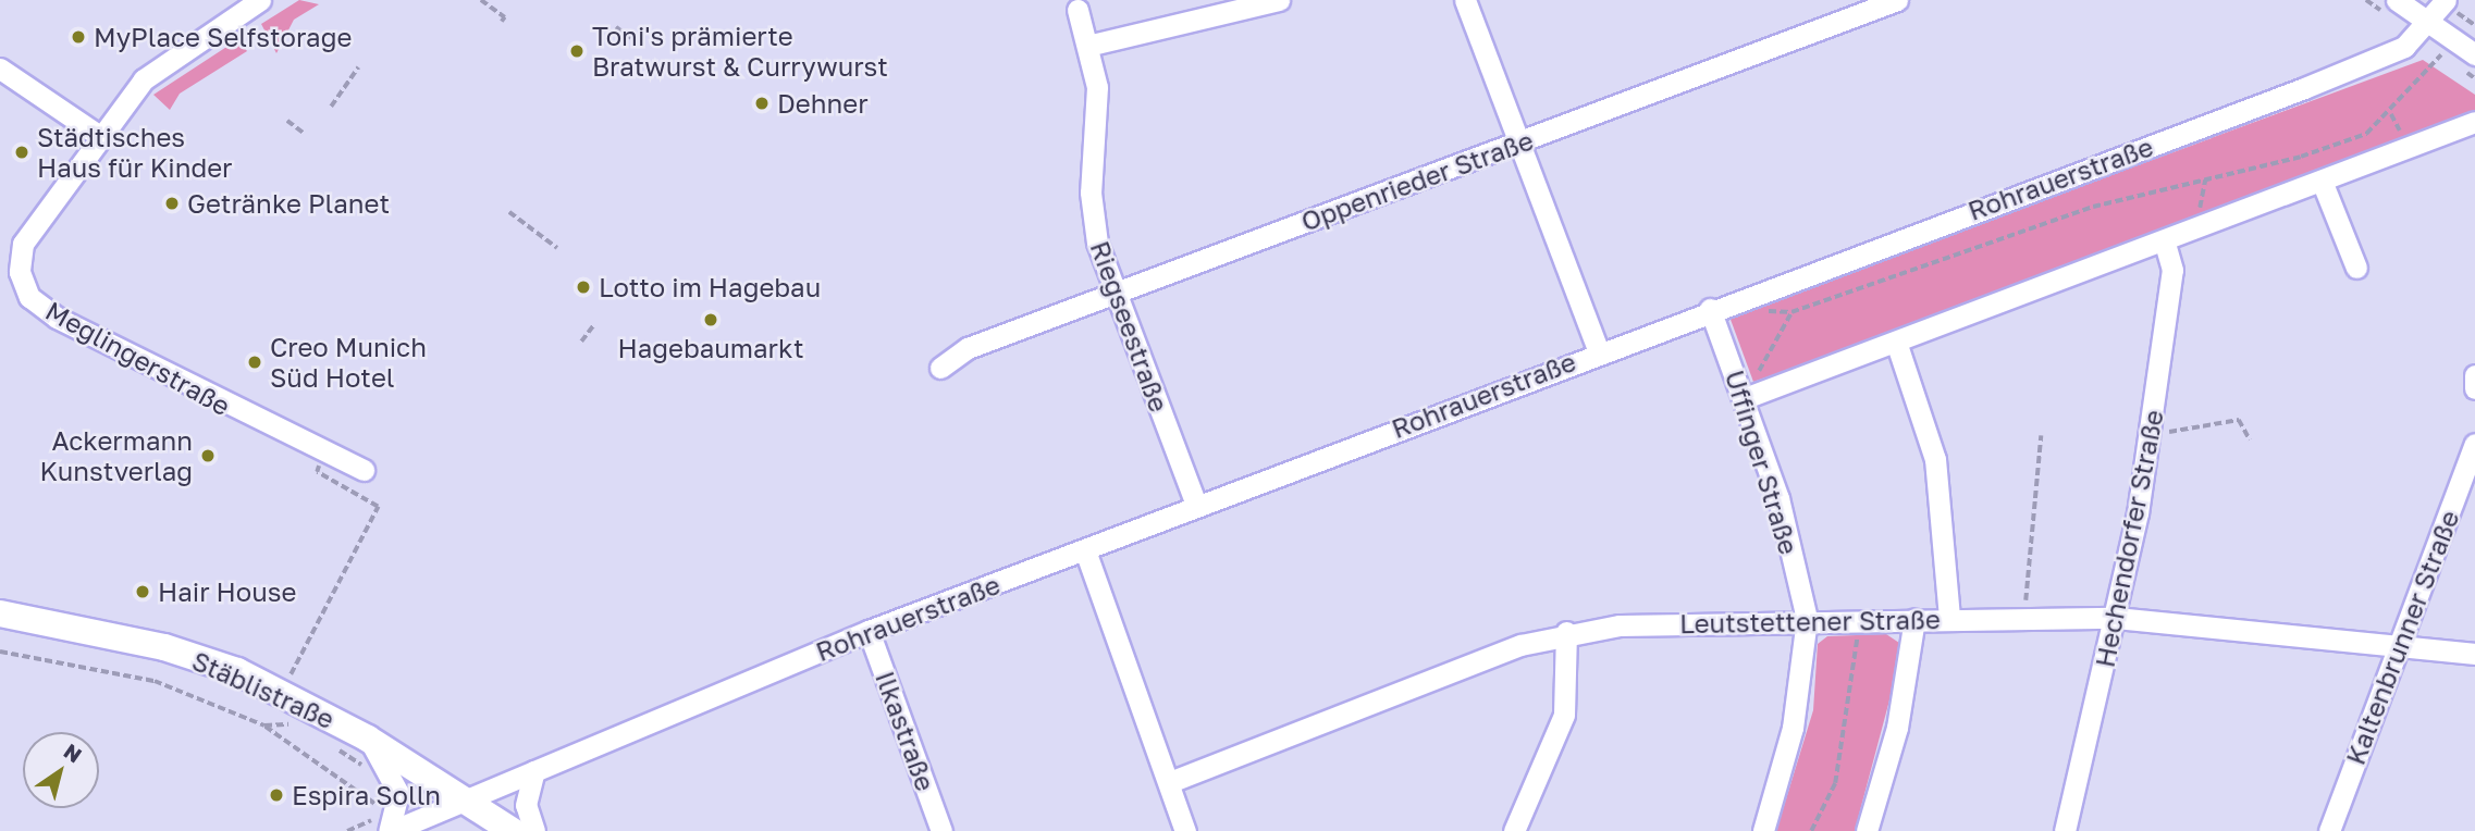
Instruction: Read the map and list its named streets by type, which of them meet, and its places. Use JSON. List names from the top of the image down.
{
  "streets": {
    "main road": ["Stäblistraße"],
    "street": [
      "Rohrauerstraße",
      "Oppenrieder Straße",
      "Riegseestraße",
      "Meglingerstraße",
      "Uffinger Straße",
      "Hechendorfer Straße",
      "Leutstettener Straße",
      "Kaltenbrunner Straße",
      "Ilkastraße"
    ]
  },
  "crossings": [
    ["Rohrauerstraße", "Riegseestraße"],
    ["Rohrauerstraße", "Uffinger Straße"],
    ["Rohrauerstraße", "Stäblistraße"],
    ["Rohrauerstraße", "Ilkastraße"],
    ["Oppenrieder Straße", "Riegseestraße"],
    ["Uffinger Straße", "Leutstettener Straße"],
    ["Hechendorfer Straße", "Leutstettener Straße"],
    ["Leutstettener Straße", "Kaltenbrunner Straße"]
  ],
  "places": [
    "MyPlace Selfstorage",
    "Toni's prämierte Bratwurst & Currywurst",
    "Dehner",
    "Städtisches Haus für Kinder",
    "Getränke Planet",
    "Lotto im Hagebau",
    "Hagebaumarkt",
    "Creo Munich Süd Hotel",
    "Ackermann Kunstverlag",
    "Hair House",
    "Espira Solln"
  ],
  "north": "top right"
}
